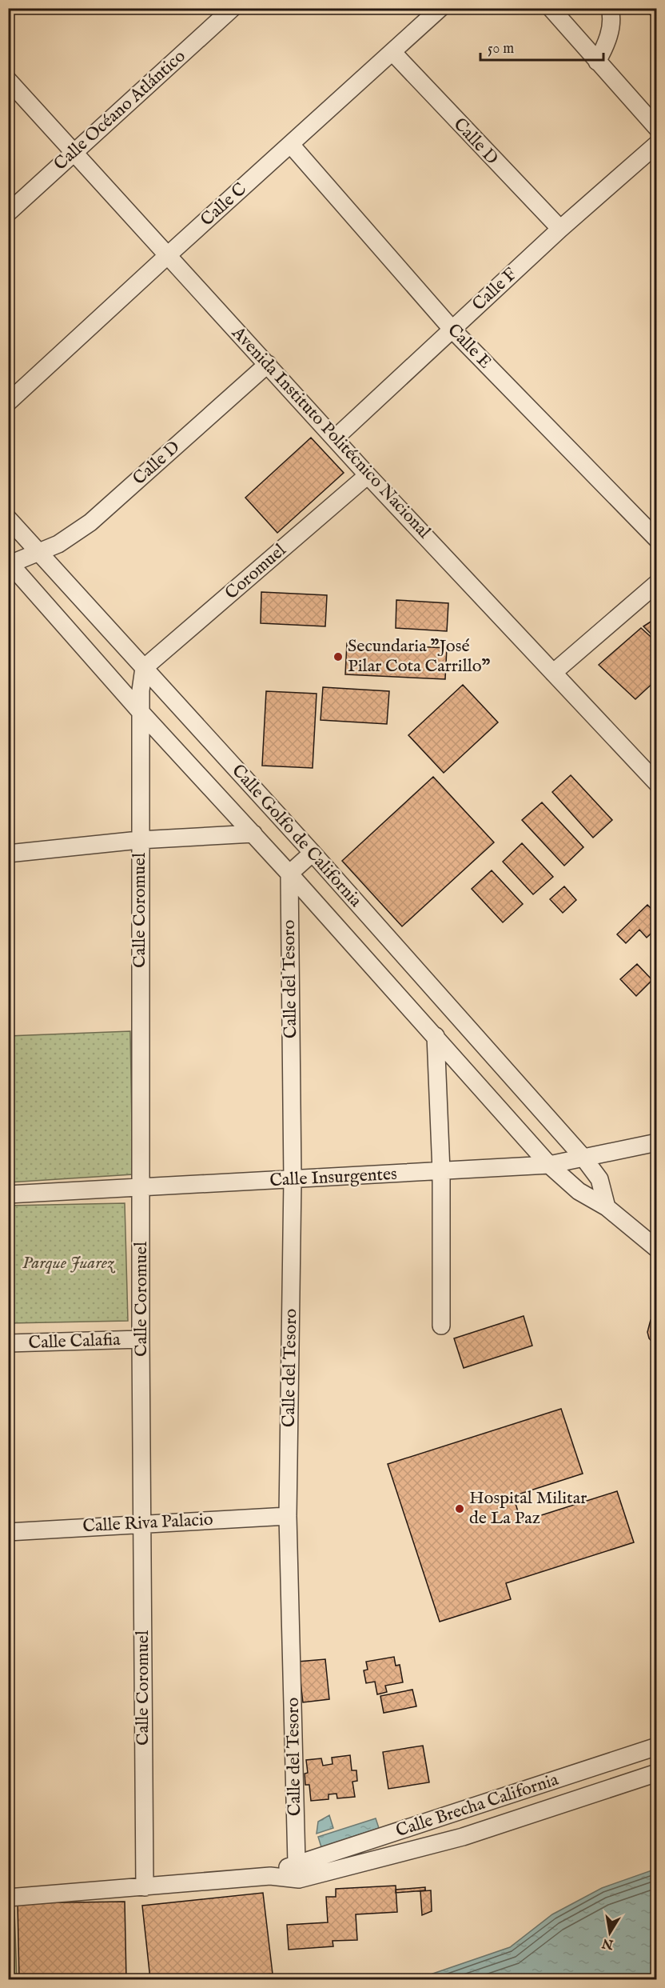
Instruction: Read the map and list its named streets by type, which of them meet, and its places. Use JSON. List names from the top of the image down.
{
  "streets": {
    "street": [
      "Calle Océano Atlántico",
      "Calle D",
      "Calle C",
      "Calle F",
      "Calle E",
      "Avenida Instituto Politécnico Nacional",
      "Coromuel",
      "Calle Golfo de California",
      "Calle Coromuel",
      "Calle del Tesoro",
      "Calle Insurgentes",
      "Calle Calafia",
      "Calle Riva Palacio",
      "Calle Brecha California"
    ]
  },
  "crossings": [
    ["Calle Océano Atlántico", "Avenida Instituto Politécnico Nacional"],
    ["Calle D", "Calle C"],
    ["Calle D", "Calle F"],
    ["Calle D", "Avenida Instituto Politécnico Nacional"],
    ["Calle D", "Calle Golfo de California"],
    ["Calle C", "Calle E"],
    ["Calle C", "Avenida Instituto Politécnico Nacional"],
    ["Calle F", "Calle E"],
    ["Calle F", "Avenida Instituto Politécnico Nacional"],
    ["Avenida Instituto Politécnico Nacional", "Coromuel"],
    ["Coromuel", "Calle Golfo de California"],
    ["Coromuel", "Calle Coromuel"],
    ["Calle Golfo de California", "Calle Coromuel"],
    ["Calle Golfo de California", "Calle del Tesoro"],
    ["Calle Golfo de California", "Calle Insurgentes"],
    ["Calle Coromuel", "Calle Insurgentes"],
    ["Calle Coromuel", "Calle Calafia"],
    ["Calle Coromuel", "Calle Riva Palacio"],
    ["Calle del Tesoro", "Calle Insurgentes"],
    ["Calle del Tesoro", "Calle Riva Palacio"],
    ["Calle del Tesoro", "Calle Brecha California"]
  ],
  "parks": ["Parque Juarez"],
  "places": ["Secundaria \"José Pilar Cota Carrillo\"", "Hospital Militar de La Paz"],
  "scale_bar": "50 m",
  "north": "bottom"
}
